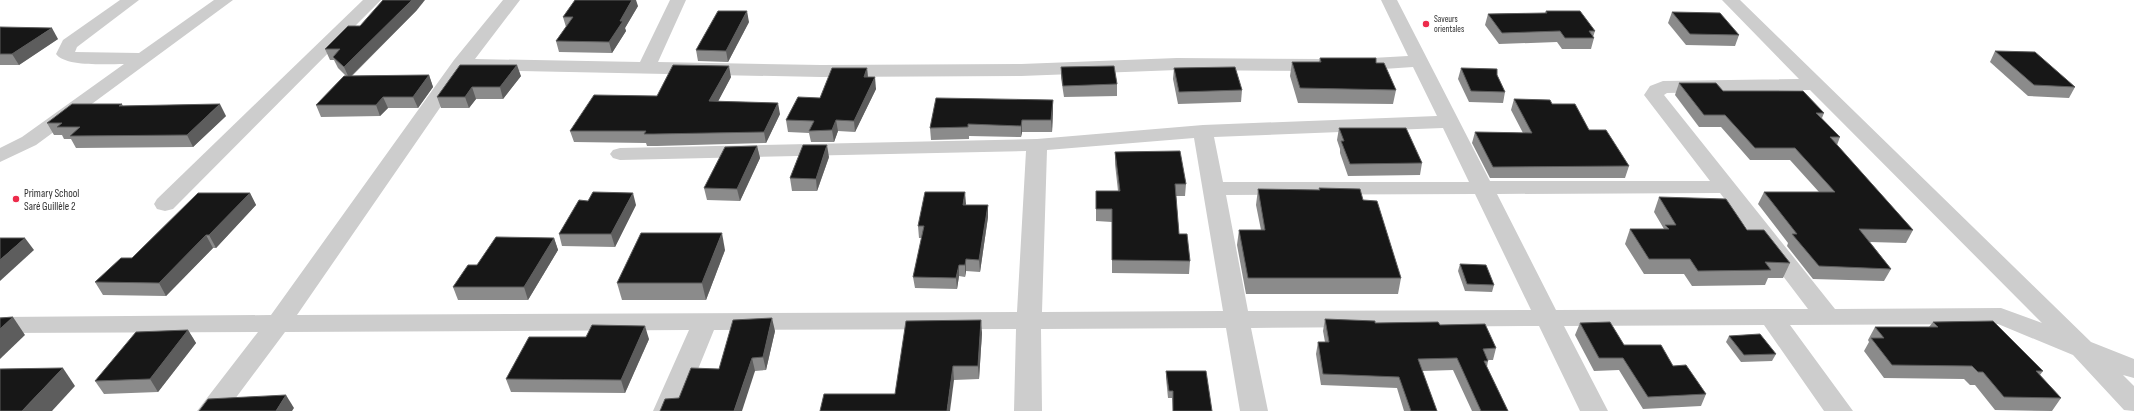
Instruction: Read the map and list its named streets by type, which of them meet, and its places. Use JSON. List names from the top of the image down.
{
  "places": ["Saveurs orientales", "Primary School Saré Guillèle 2"]
}
